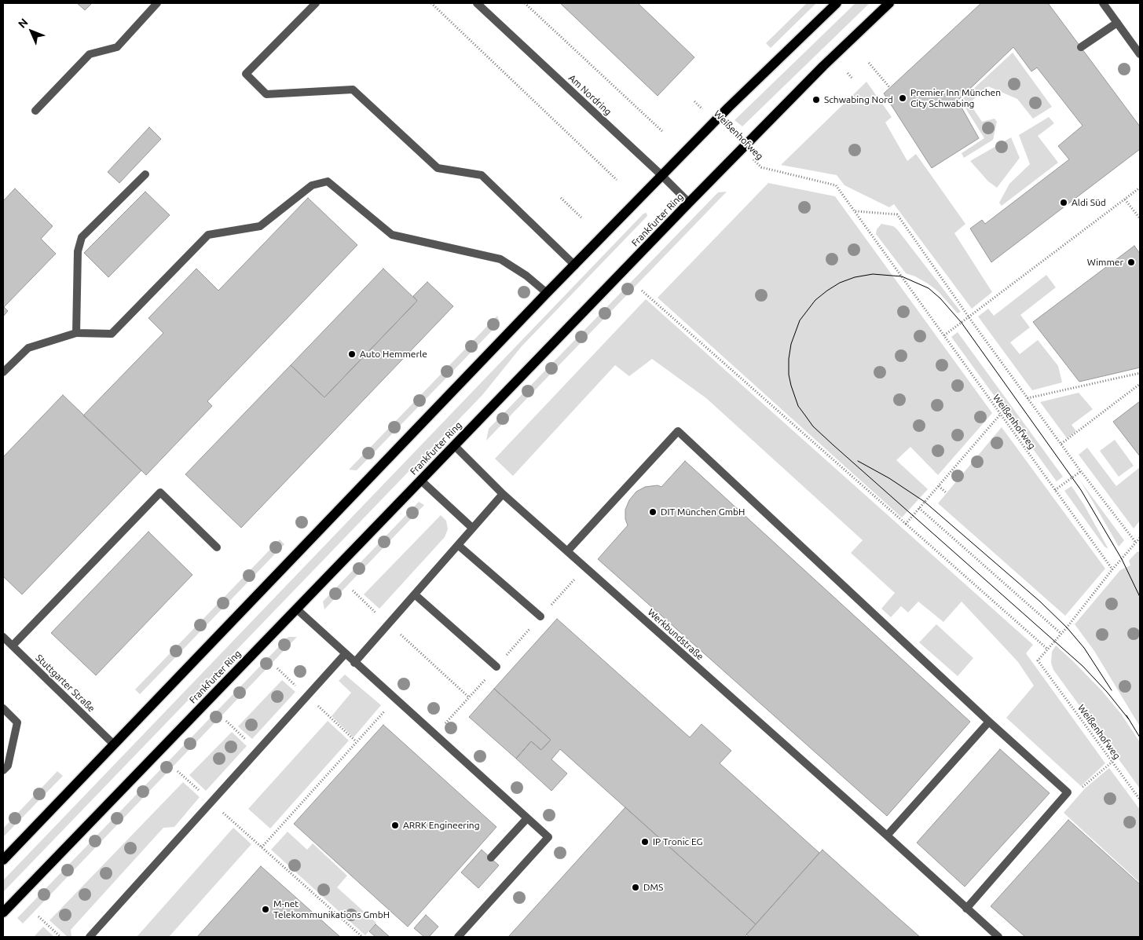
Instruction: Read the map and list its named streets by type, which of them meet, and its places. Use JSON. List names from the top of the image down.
{
  "streets": {
    "main road": ["Frankfurter Ring"],
    "street": ["Am Nordring", "Werkbundstraße", "Stuttgarter Straße"],
    "path": ["Weißenhofweg"]
  },
  "crossings": [
    ["Am Nordring", "Frankfurter Ring"],
    ["Weißenhofweg", "Frankfurter Ring"],
    ["Frankfurter Ring", "Werkbundstraße"]
  ],
  "places": [
    "Premier Inn München City Schwabing",
    "Schwabing Nord",
    "Aldi Süd",
    "Wimmer",
    "Auto Hemmerle",
    "DIT München GmbH",
    "ARRK Engineering",
    "IP Tronic EG",
    "DMS",
    "M-net Telekommunikations GmbH"
  ],
  "north": "top left"
}
